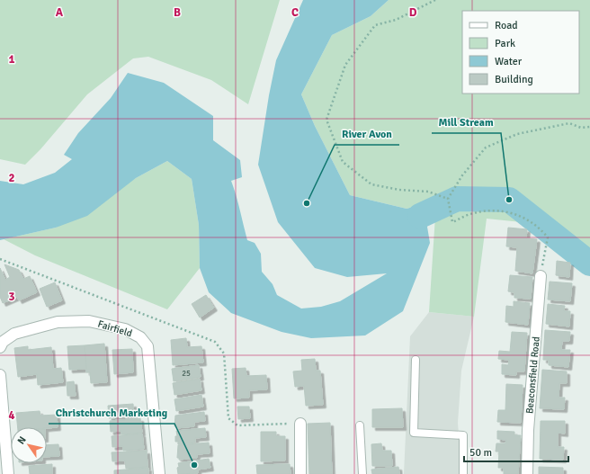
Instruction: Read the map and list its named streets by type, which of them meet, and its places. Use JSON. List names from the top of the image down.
{
  "streets": {
    "street": ["Fairfield", "Beaconsfield Road"]
  },
  "places": ["Mill Stream", "River Avon", "Christchurch Marketing"],
  "house_numbers": ["25"],
  "legend": [
    "Road",
    "Park",
    "Water",
    "Building"
  ],
  "scale_bar": "50 m",
  "north": "top left",
  "grid": {
    "columns": [
      "A",
      "B",
      "C",
      "D"
    ],
    "rows": [
      "1",
      "2",
      "3",
      "4"
    ]
  }
}
